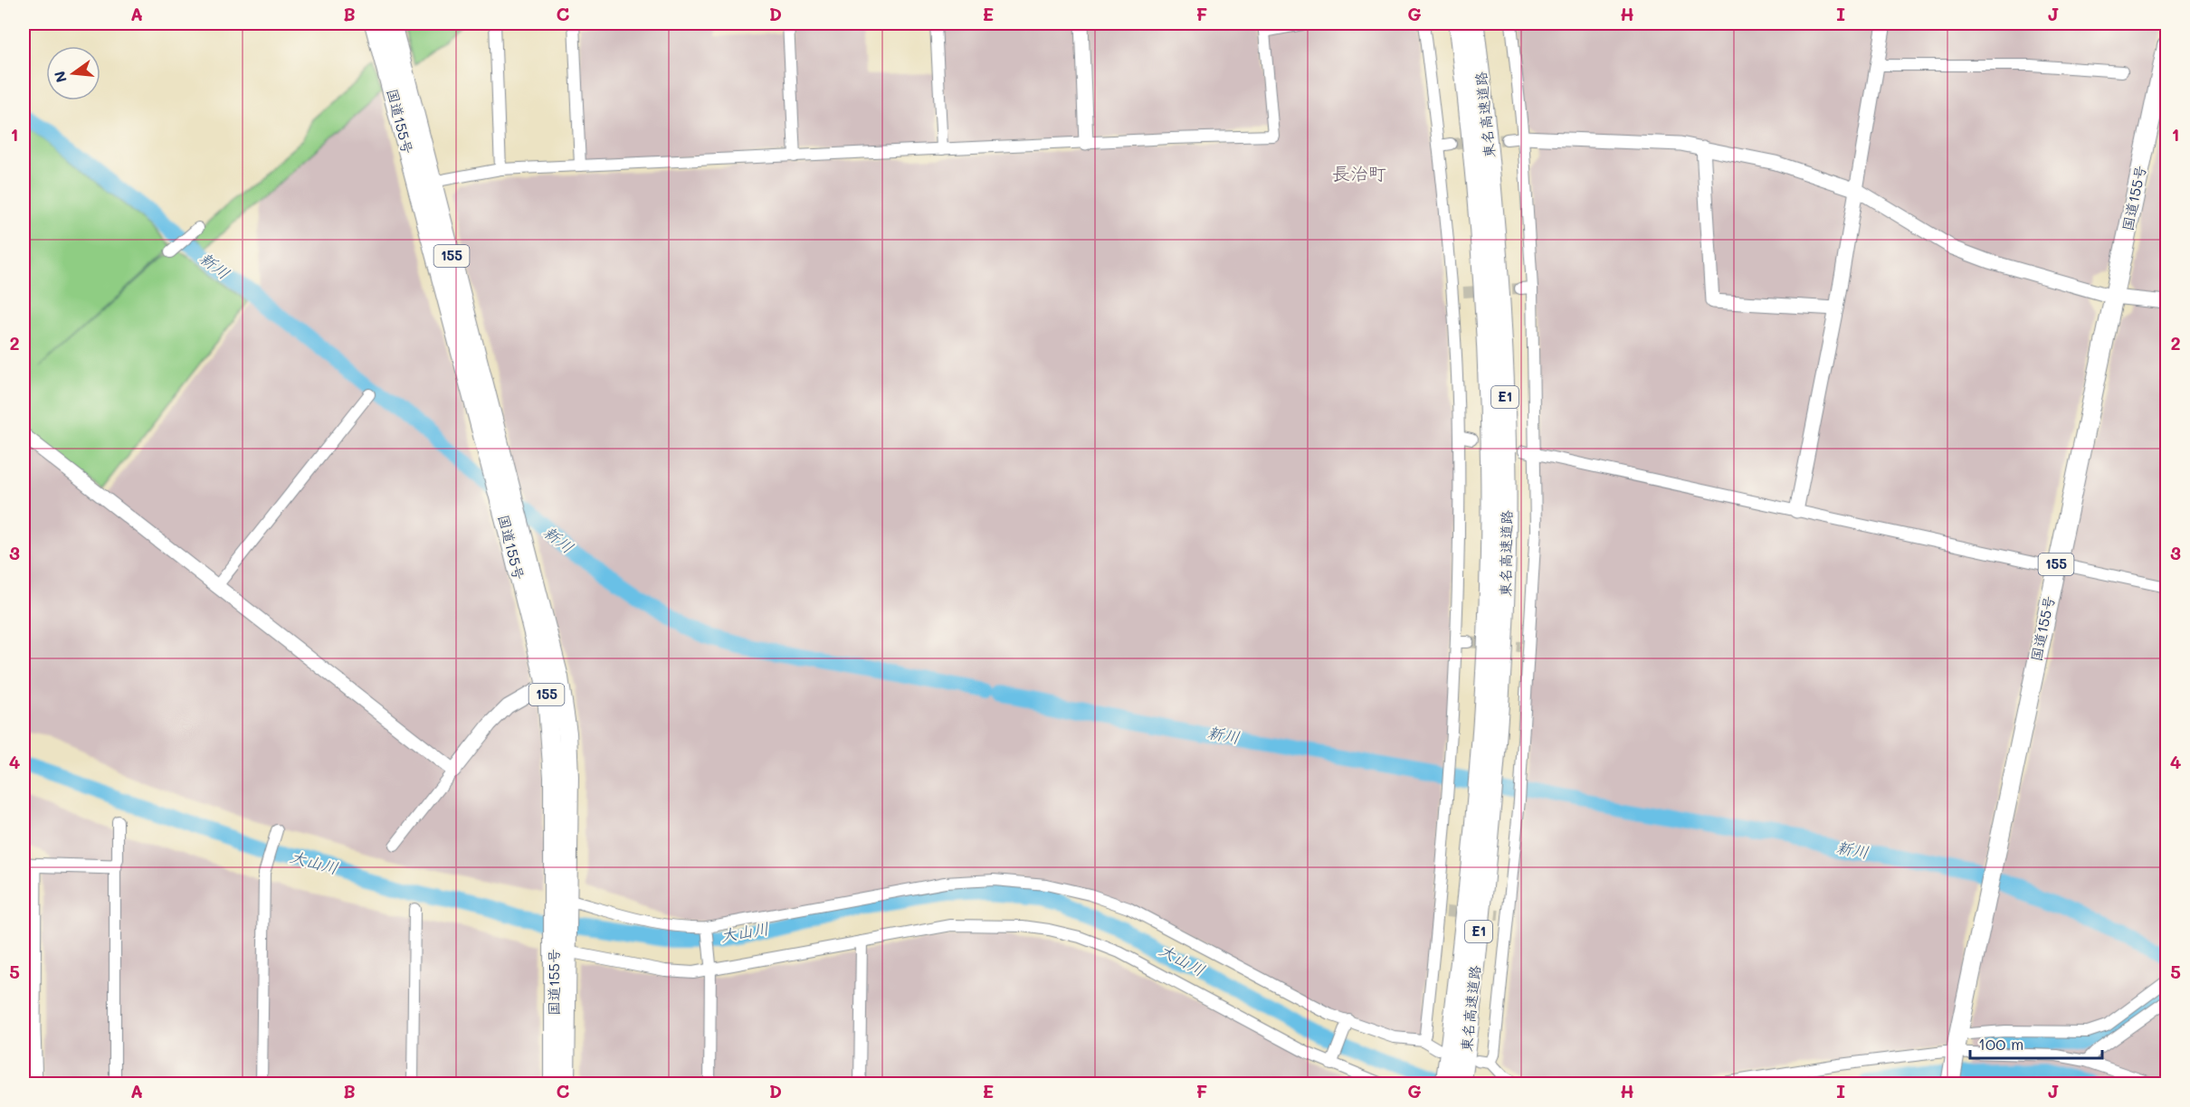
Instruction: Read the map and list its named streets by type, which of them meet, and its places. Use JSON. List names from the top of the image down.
{
  "streets": {
    "highway": [
      "東名高速道路",
      "国道155号",
      "155",
      "E1"
    ]
  },
  "districts": ["長治町"],
  "water": ["新川", "大山川"],
  "scale_bar": "100 m",
  "north": "left",
  "grid": {
    "columns": [
      "A",
      "B",
      "C",
      "D",
      "E",
      "F",
      "G",
      "H",
      "I",
      "J"
    ],
    "rows": [
      "1",
      "2",
      "3",
      "4",
      "5"
    ]
  }
}
